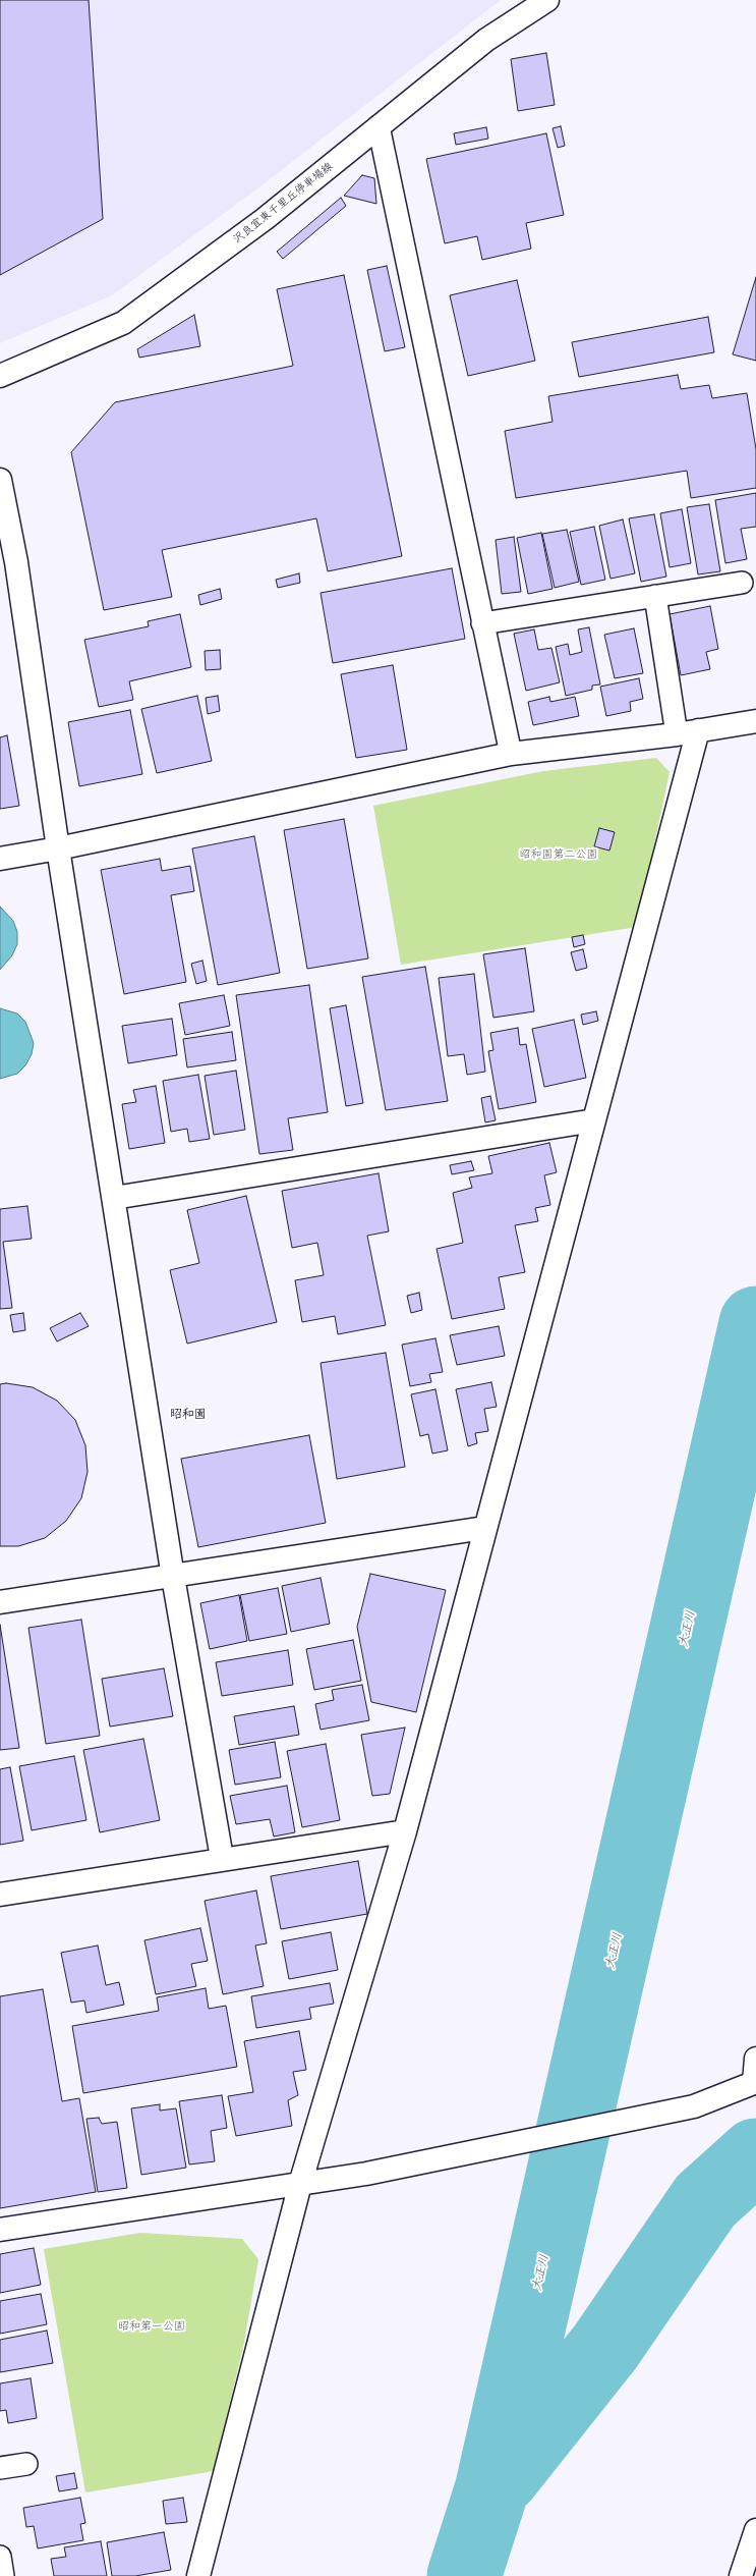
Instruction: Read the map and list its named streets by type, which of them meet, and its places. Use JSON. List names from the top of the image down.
{
  "streets": {
    "street": ["沢良宜東千里丘停車場線"]
  },
  "districts": ["昭和園"],
  "water": ["大正川"],
  "parks": ["昭和園第二公園", "昭和第一公園"]
}
